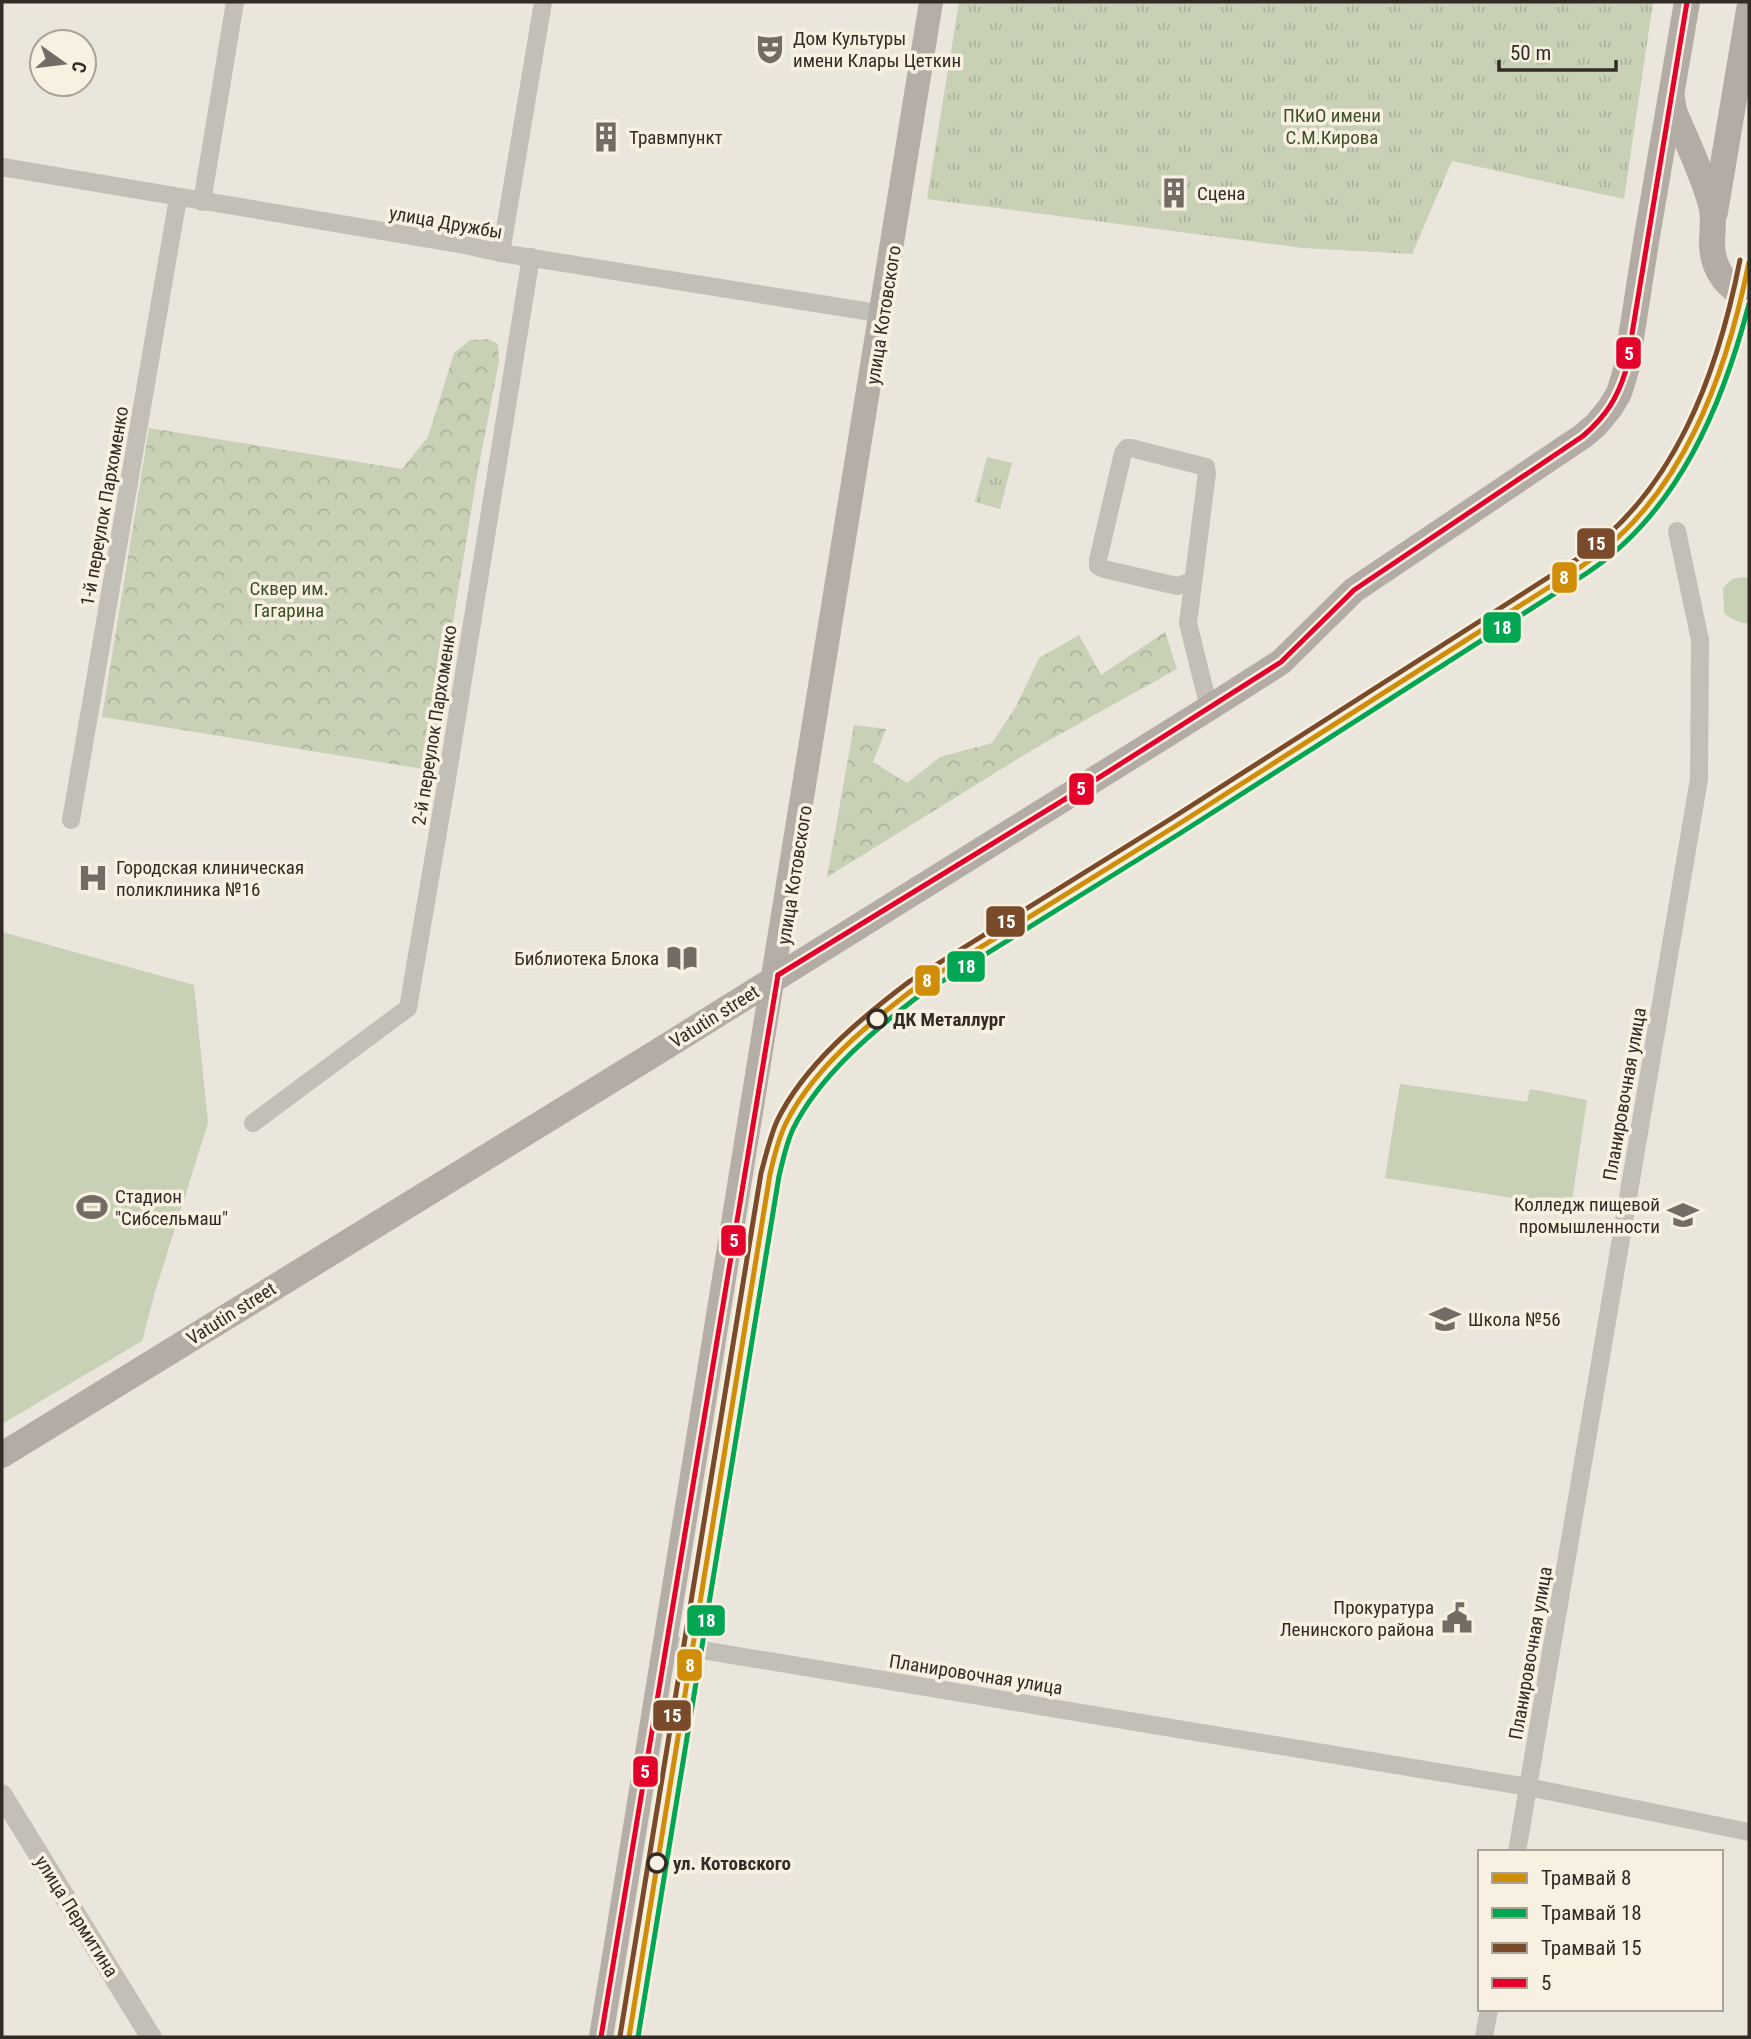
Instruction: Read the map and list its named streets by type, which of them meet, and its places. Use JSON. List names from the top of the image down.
{
  "streets": {
    "main road": ["улица Котовского", "Vatutin street"],
    "street": [
      "улица Дружбы",
      "1-й переулок Пархоменко",
      "2-й переулок Пархоменко",
      "Планировочная улица",
      "улица Пермитина"
    ]
  },
  "crossings": [
    ["улица Дружбы", "улица Котовского"],
    ["улица Дружбы", "1-й переулок Пархоменко"],
    ["улица Дружбы", "2-й переулок Пархоменко"],
    ["улица Котовского", "Vatutin street"],
    ["улица Котовского", "Планировочная улица"]
  ],
  "parks": ["ПКиО имени С.М.Кирова", "Сквер им. Гагарина"],
  "places": {
    "theatre": ["Дом Культуры имени Клары Цеткин"],
    "building": ["Травмпункт", "Сцена"],
    "hospital": ["Городская клиническая поликлиника №16"],
    "library": ["Библиотека Блока"],
    "other": ["ДК Металлург", "ул. Котовского"],
    "sports": ["Стадион \"Сибсельмаш\""],
    "school or university": ["Колледж пищевой промышленности", "Школа №56"],
    "public building": ["Прокуратура Ленинского района"]
  },
  "lines": [
    "transit line 5",
    "tram line 15",
    "tram line 8",
    "tram line 18"
  ],
  "legend": [
    "Трамвай 8",
    "Трамвай 18",
    "Трамвай 15",
    "5"
  ],
  "scale_bar": "50 m",
  "north": "right"
}
